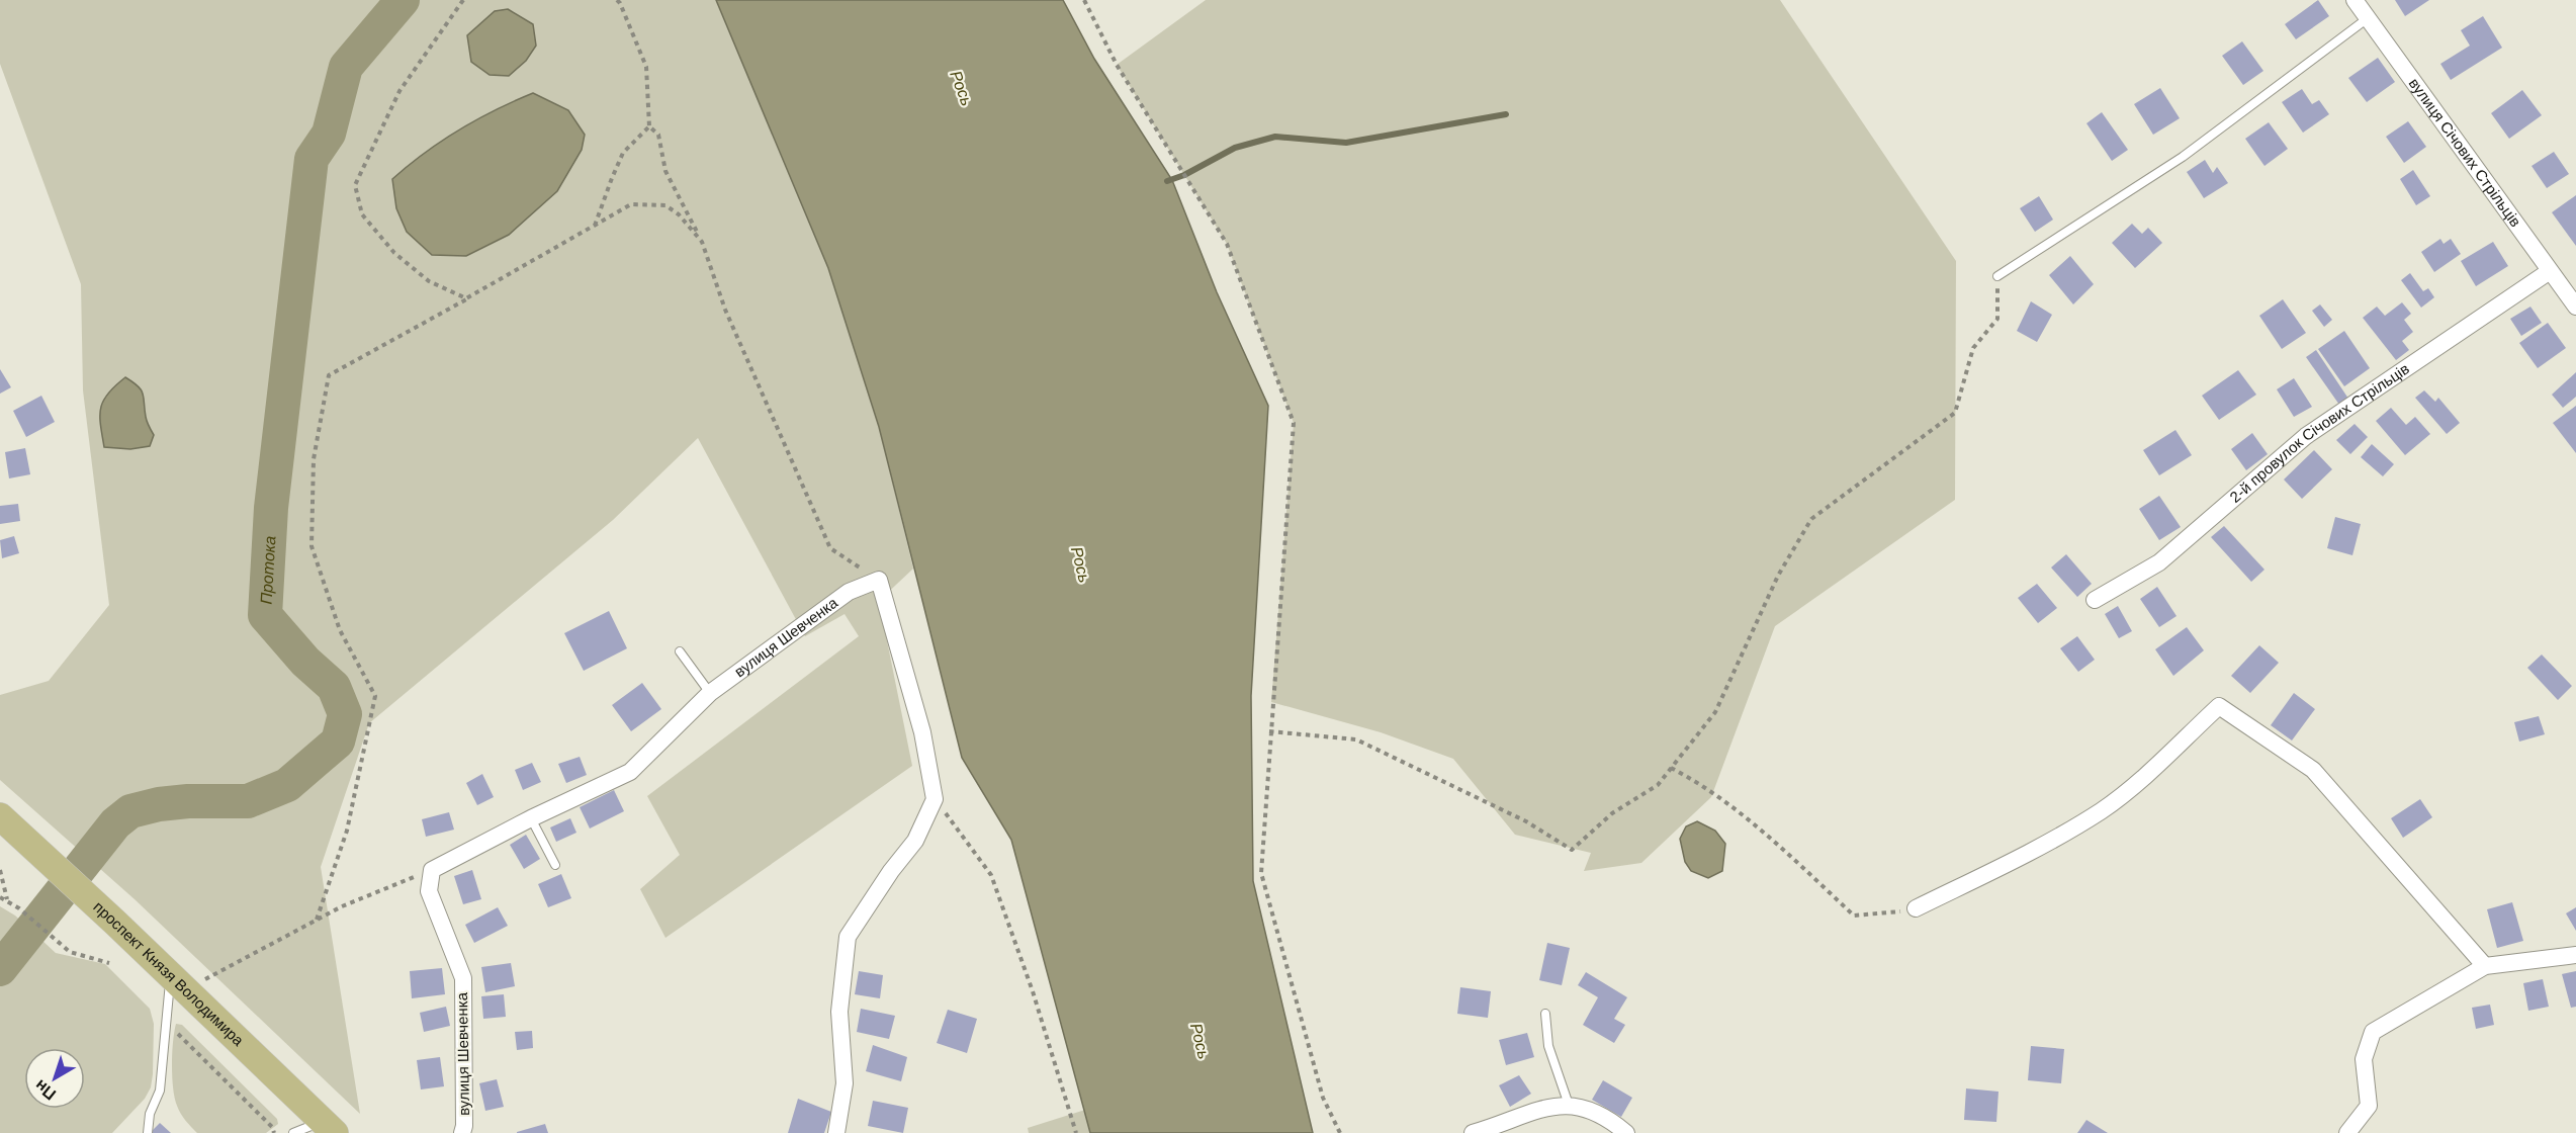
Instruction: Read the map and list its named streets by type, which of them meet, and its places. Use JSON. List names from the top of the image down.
{
  "streets": {
    "main road": ["проспект Князя Володимира"],
    "street": ["вулиця Січових Стрільців", "2-й провулок Січових Стрільців", "вулиця Шевченка"]
  },
  "crossings": [
    ["вулиця Січових Стрільців", "2-й провулок Січових Стрільців"]
  ],
  "water": ["Рось", "Протока"],
  "north": "bottom left"
}
